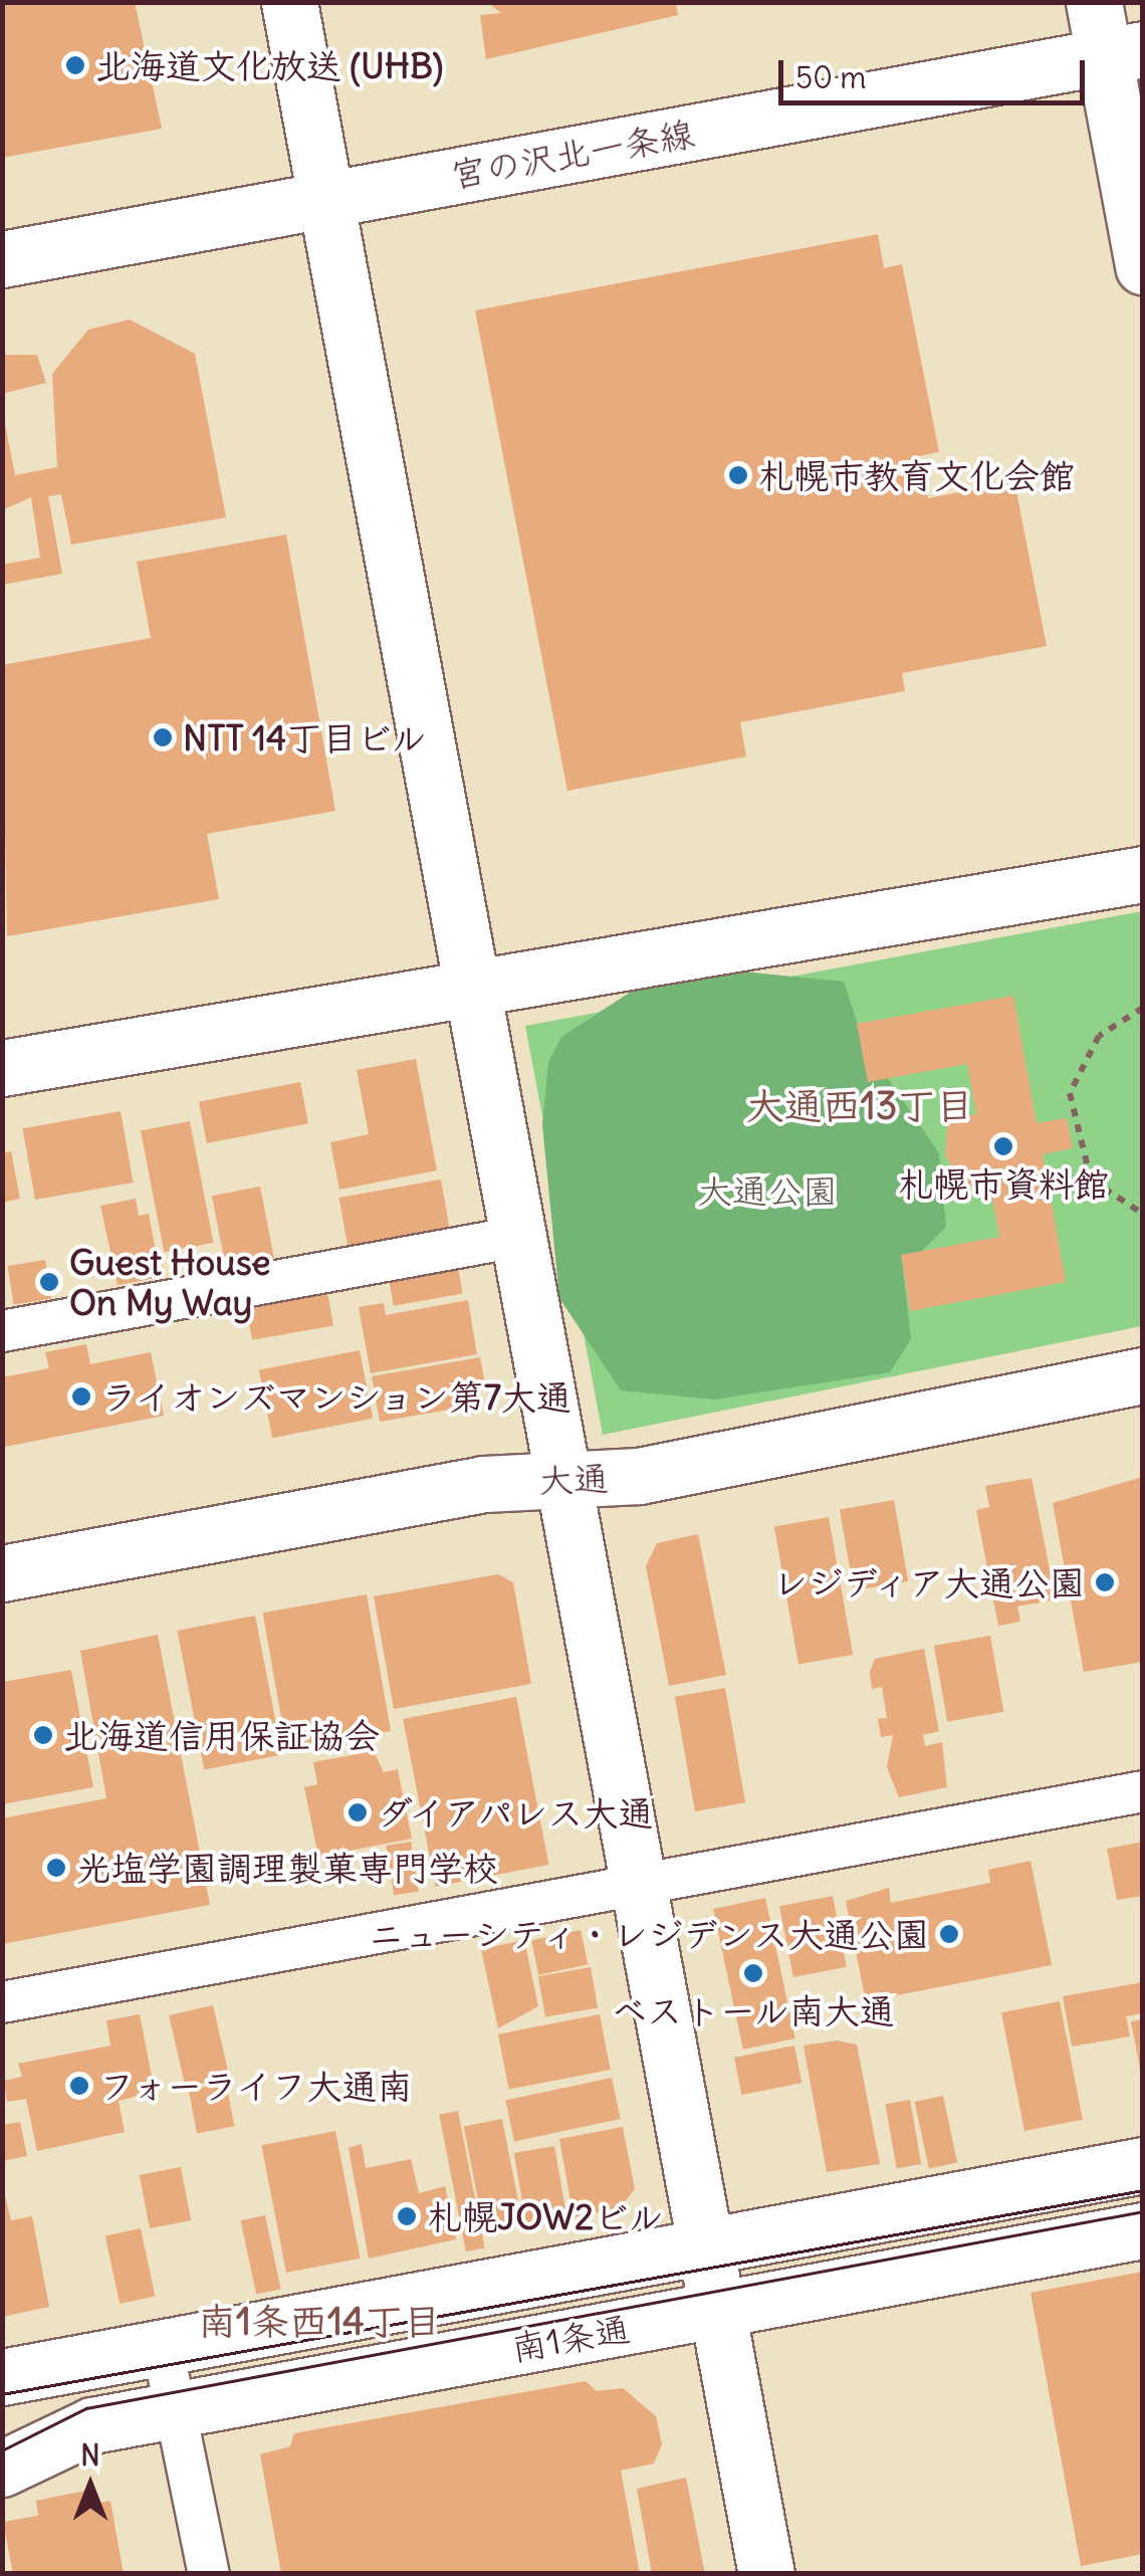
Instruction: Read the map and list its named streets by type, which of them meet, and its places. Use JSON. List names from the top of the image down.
{
  "streets": {
    "street": ["宮の沢北一条線", "大通", "南1条通"]
  },
  "districts": ["大通西13丁目", "南1条西14丁目"],
  "parks": ["大通公園"],
  "places": [
    "北海道文化放送 (UHB)",
    "札幌市教育文化会館",
    "NTT 14丁目ビル",
    "札幌市資料館",
    "Guest House On My Way",
    "ライオンズマンション第7大通",
    "レジディア大通公園",
    "北海道信用保証協会",
    "ダイアパレス大通",
    "光塩学園調理製菓専門学校",
    "ニューシティ・レジデンス大通公園",
    "ベストール南大通",
    "フォーライフ大通南",
    "札幌JOW2ビル"
  ],
  "scale_bar": "50 m",
  "north": "top"
}
